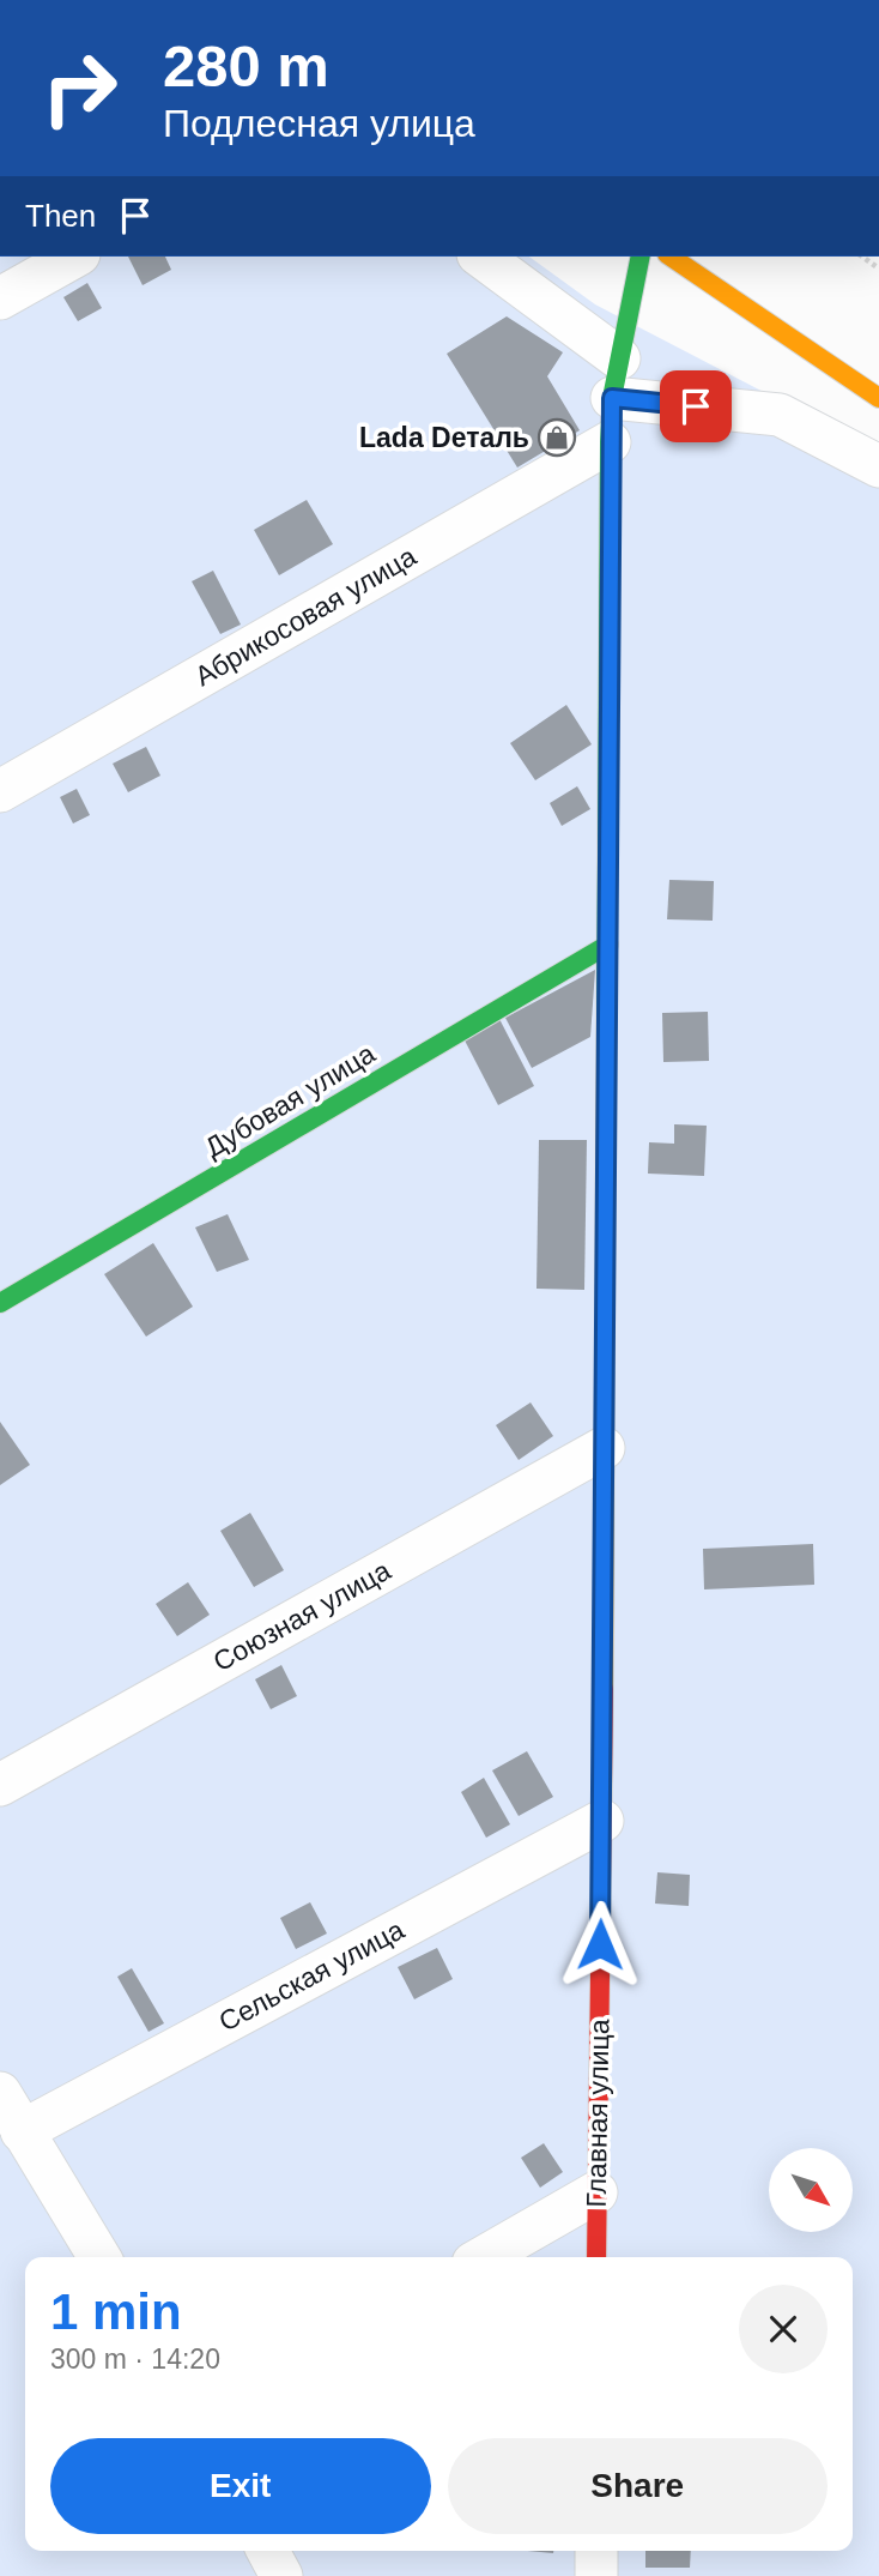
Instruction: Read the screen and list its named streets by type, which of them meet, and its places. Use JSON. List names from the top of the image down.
{
  "streets": {
    "street": [
      "Абрикосовая улица",
      "Дубовая улица",
      "Союзная улица",
      "Сельская улица",
      "Главная улица"
    ]
  },
  "crossings": [
    ["Абрикосовая улица", "Главная улица"],
    ["Дубовая улица", "Главная улица"],
    ["Союзная улица", "Главная улица"],
    ["Сельская улица", "Главная улица"]
  ],
  "places": {
    "shop": ["Lada Dеталь"]
  },
  "north": "bottom right",
  "page": {
    "turn": ["280 m", "Подлесная улица"],
    "then": "Then",
    "heading": ["1 min", "300 m · 14:20"],
    "buttons": ["Exit", "Share"]
  }
}
